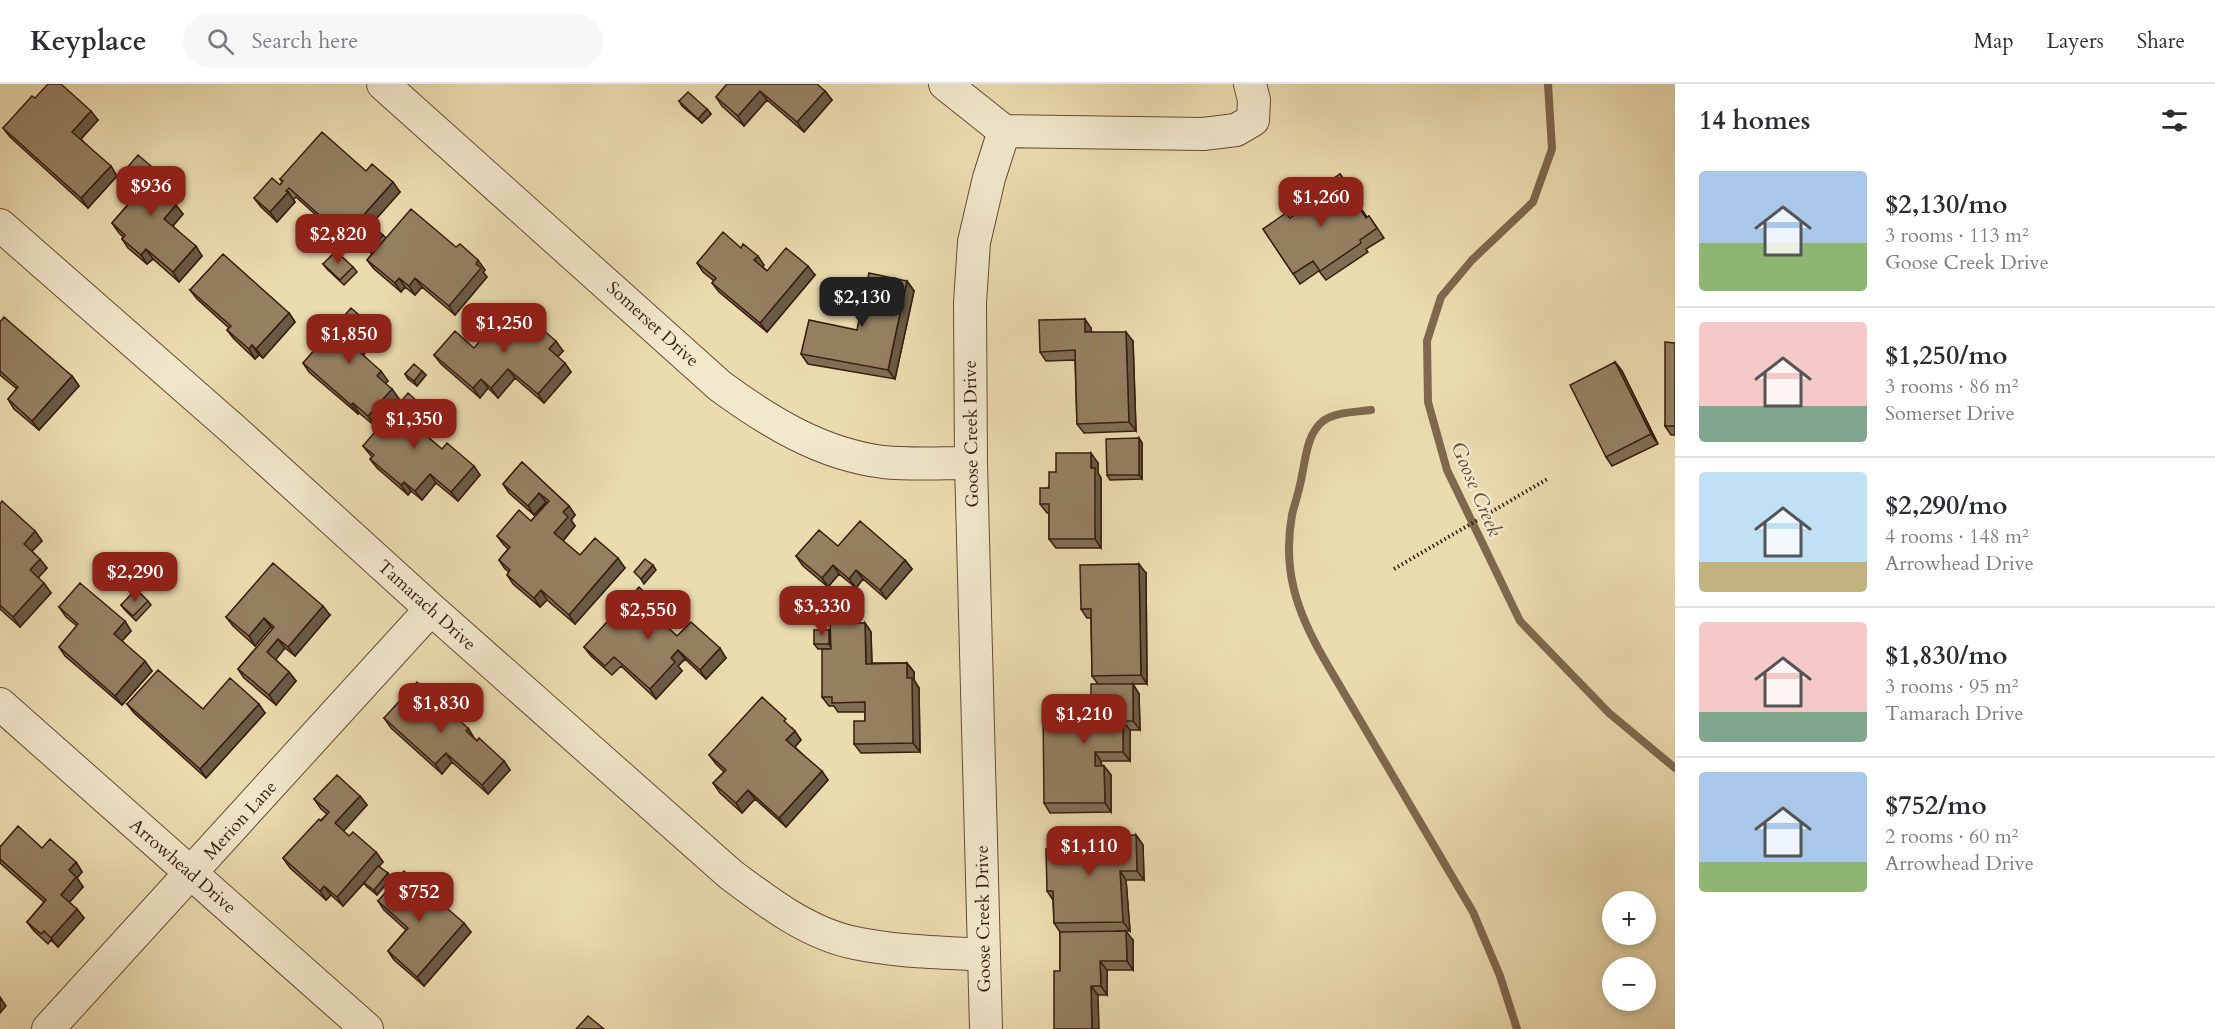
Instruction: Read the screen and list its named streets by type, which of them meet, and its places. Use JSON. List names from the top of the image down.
{
  "streets": {
    "street": [
      "Somerset Drive",
      "Goose Creek Drive",
      "Tamarach Drive",
      "Merion Lane",
      "Arrowhead Drive"
    ]
  },
  "crossings": [
    ["Somerset Drive", "Goose Creek Drive"],
    ["Goose Creek Drive", "Tamarach Drive"],
    ["Tamarach Drive", "Merion Lane"],
    ["Merion Lane", "Arrowhead Drive"]
  ],
  "water": ["Goose Creek"],
  "page": {
    "header": "Keyplace",
    "search": "Search here",
    "nav": ["Map", "Layers", "Share"],
    "heading": "14 homes",
    "list": [
      {
        "name": "$2,130/mo",
        "note": "3 rooms · 113 m² · Goose Creek Drive"
      },
      {
        "name": "$1,250/mo",
        "note": "3 rooms · 86 m² · Somerset Drive"
      },
      {
        "name": "$2,290/mo",
        "note": "4 rooms · 148 m² · Arrowhead Drive"
      },
      {
        "name": "$1,830/mo",
        "note": "3 rooms · 95 m² · Tamarach Drive"
      },
      {
        "name": "$752/mo",
        "note": "2 rooms · 60 m² · Arrowhead Drive"
      }
    ],
    "price": [
      "$936",
      "$1,260",
      "$2,820",
      "$2,130",
      "$1,250",
      "$1,850",
      "$1,350",
      "$2,290",
      "$3,330",
      "$2,550",
      "$1,830",
      "$1,210",
      "$1,110",
      "$752"
    ],
    "map_buttons": ["+", "−"]
  }
}
